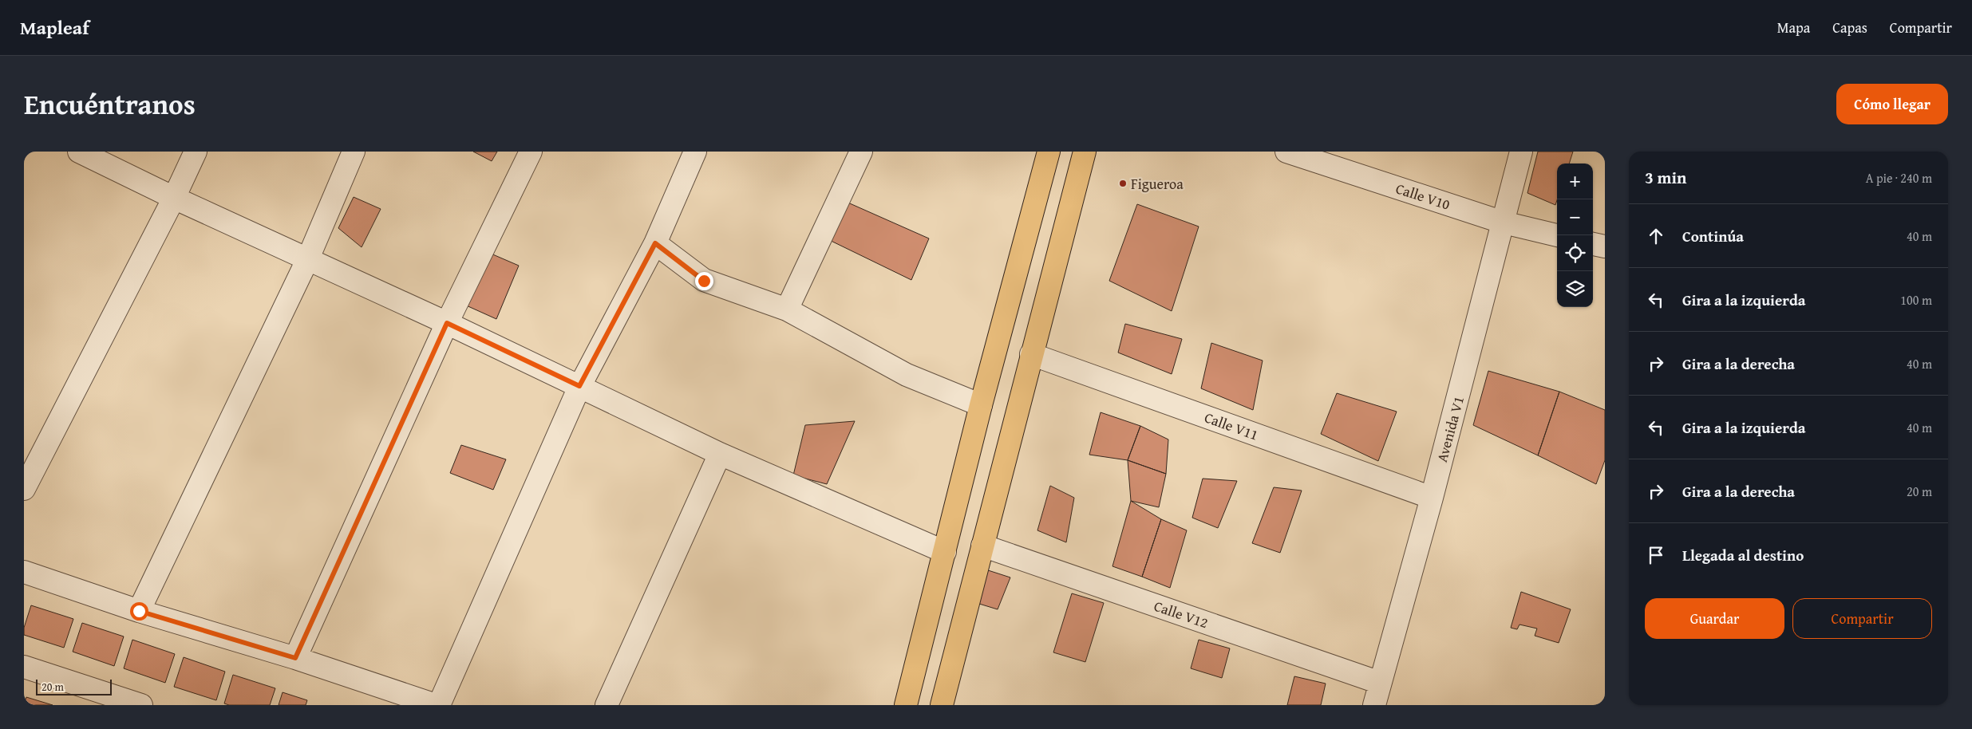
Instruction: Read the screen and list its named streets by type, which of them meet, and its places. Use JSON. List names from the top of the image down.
{
  "streets": {
    "street": [
      "Calle V10",
      "Calle V11",
      "Avenida V1",
      "Calle V12"
    ]
  },
  "crossings": [
    ["Calle V10", "Avenida V1"],
    ["Calle V11", "Avenida V1"],
    ["Avenida V1", "Calle V12"]
  ],
  "places": ["Figueroa"],
  "scale_bar": "20 m",
  "page": {
    "header": "Mapleaf",
    "nav": ["Mapa", "Capas", "Compartir"],
    "title": "Encuéntranos",
    "buttons": [
      "Cómo llegar",
      ["Guardar", "Compartir"]
    ],
    "heading": ["3 min", "A pie · 240 m"],
    "map_buttons": ["+", "−"],
    "list": [
      ["Continúa", "40 m"],
      ["Gira a la izquierda", "100 m"],
      ["Gira a la derecha", "40 m"],
      ["Gira a la izquierda", "40 m"],
      ["Gira a la derecha", "20 m"],
      "Llegada al destino"
    ],
    "scale": "20 m"
  }
}
